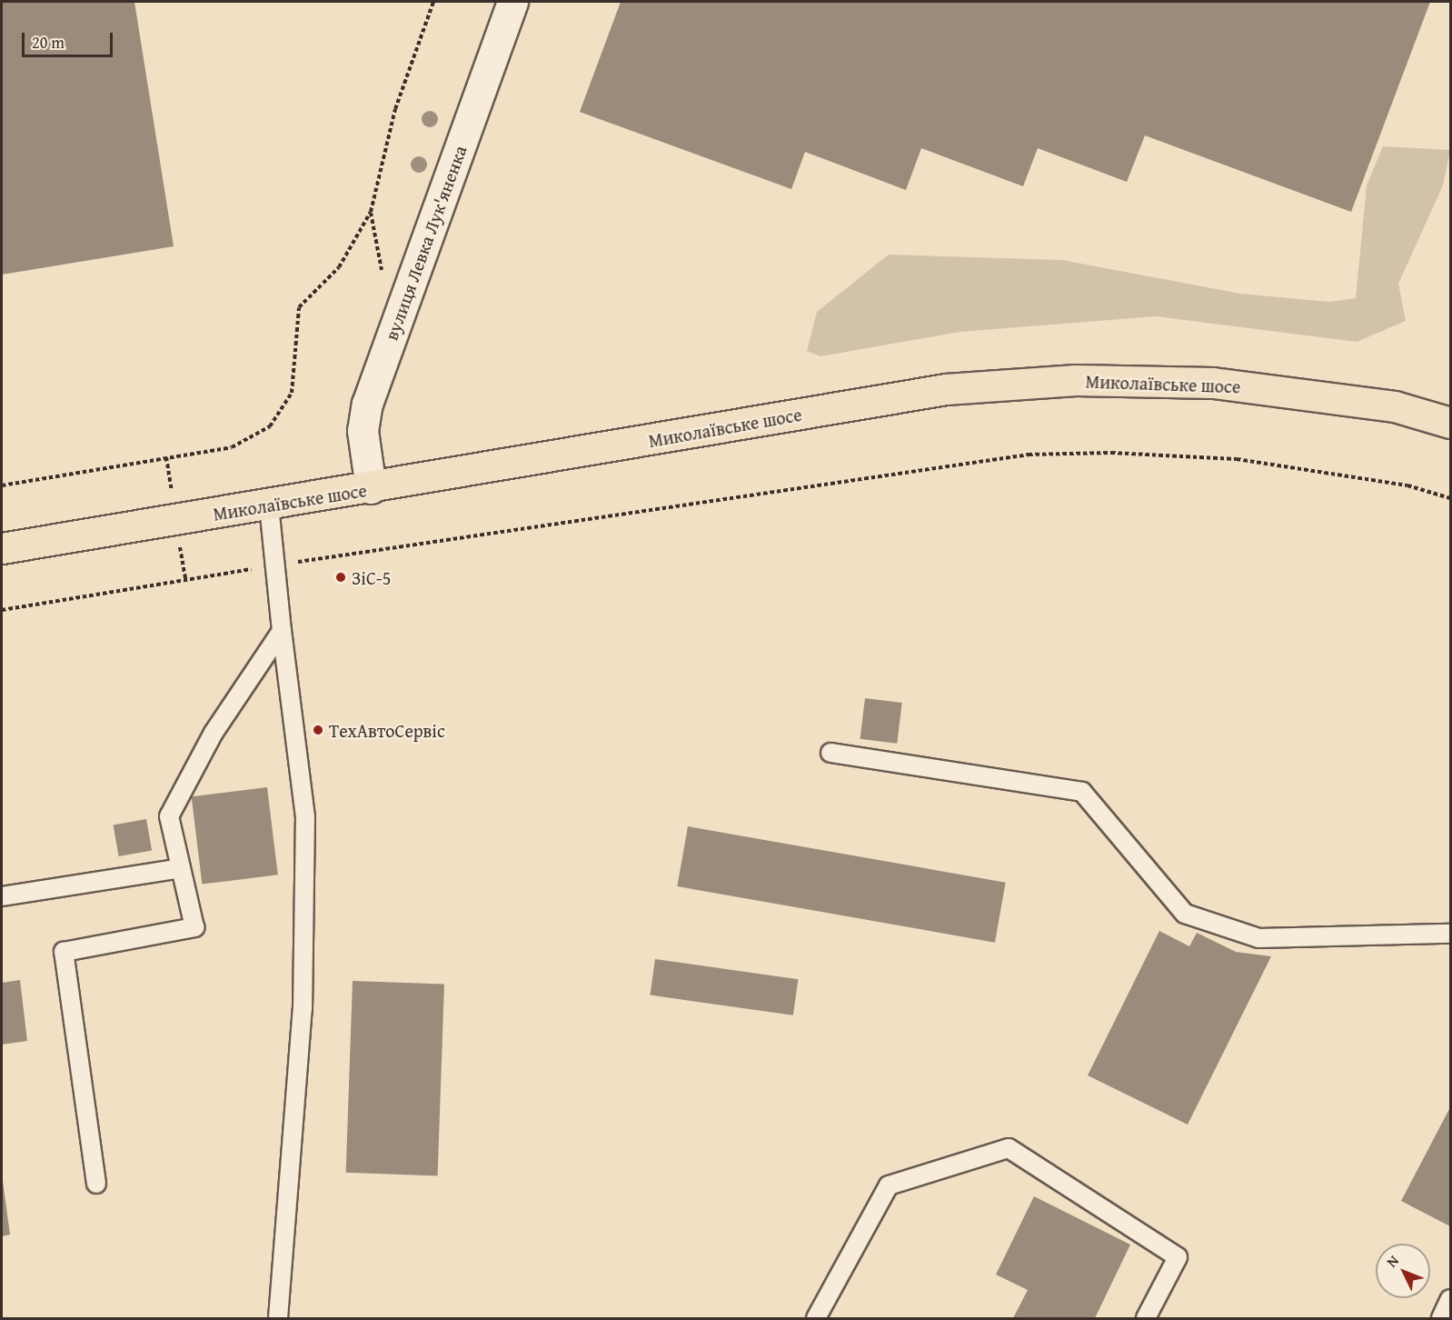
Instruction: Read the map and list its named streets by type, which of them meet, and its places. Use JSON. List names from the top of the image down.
{
  "streets": {
    "main road": ["Миколаївське шосе"],
    "street": ["вулиця Левка Лук'яненка"]
  },
  "crossings": [
    ["вулиця Левка Лук'яненка", "Миколаївське шосе"]
  ],
  "places": ["ЗіС-5", "ТехАвтоСервіс"],
  "scale_bar": "20 m",
  "north": "top left"
}
